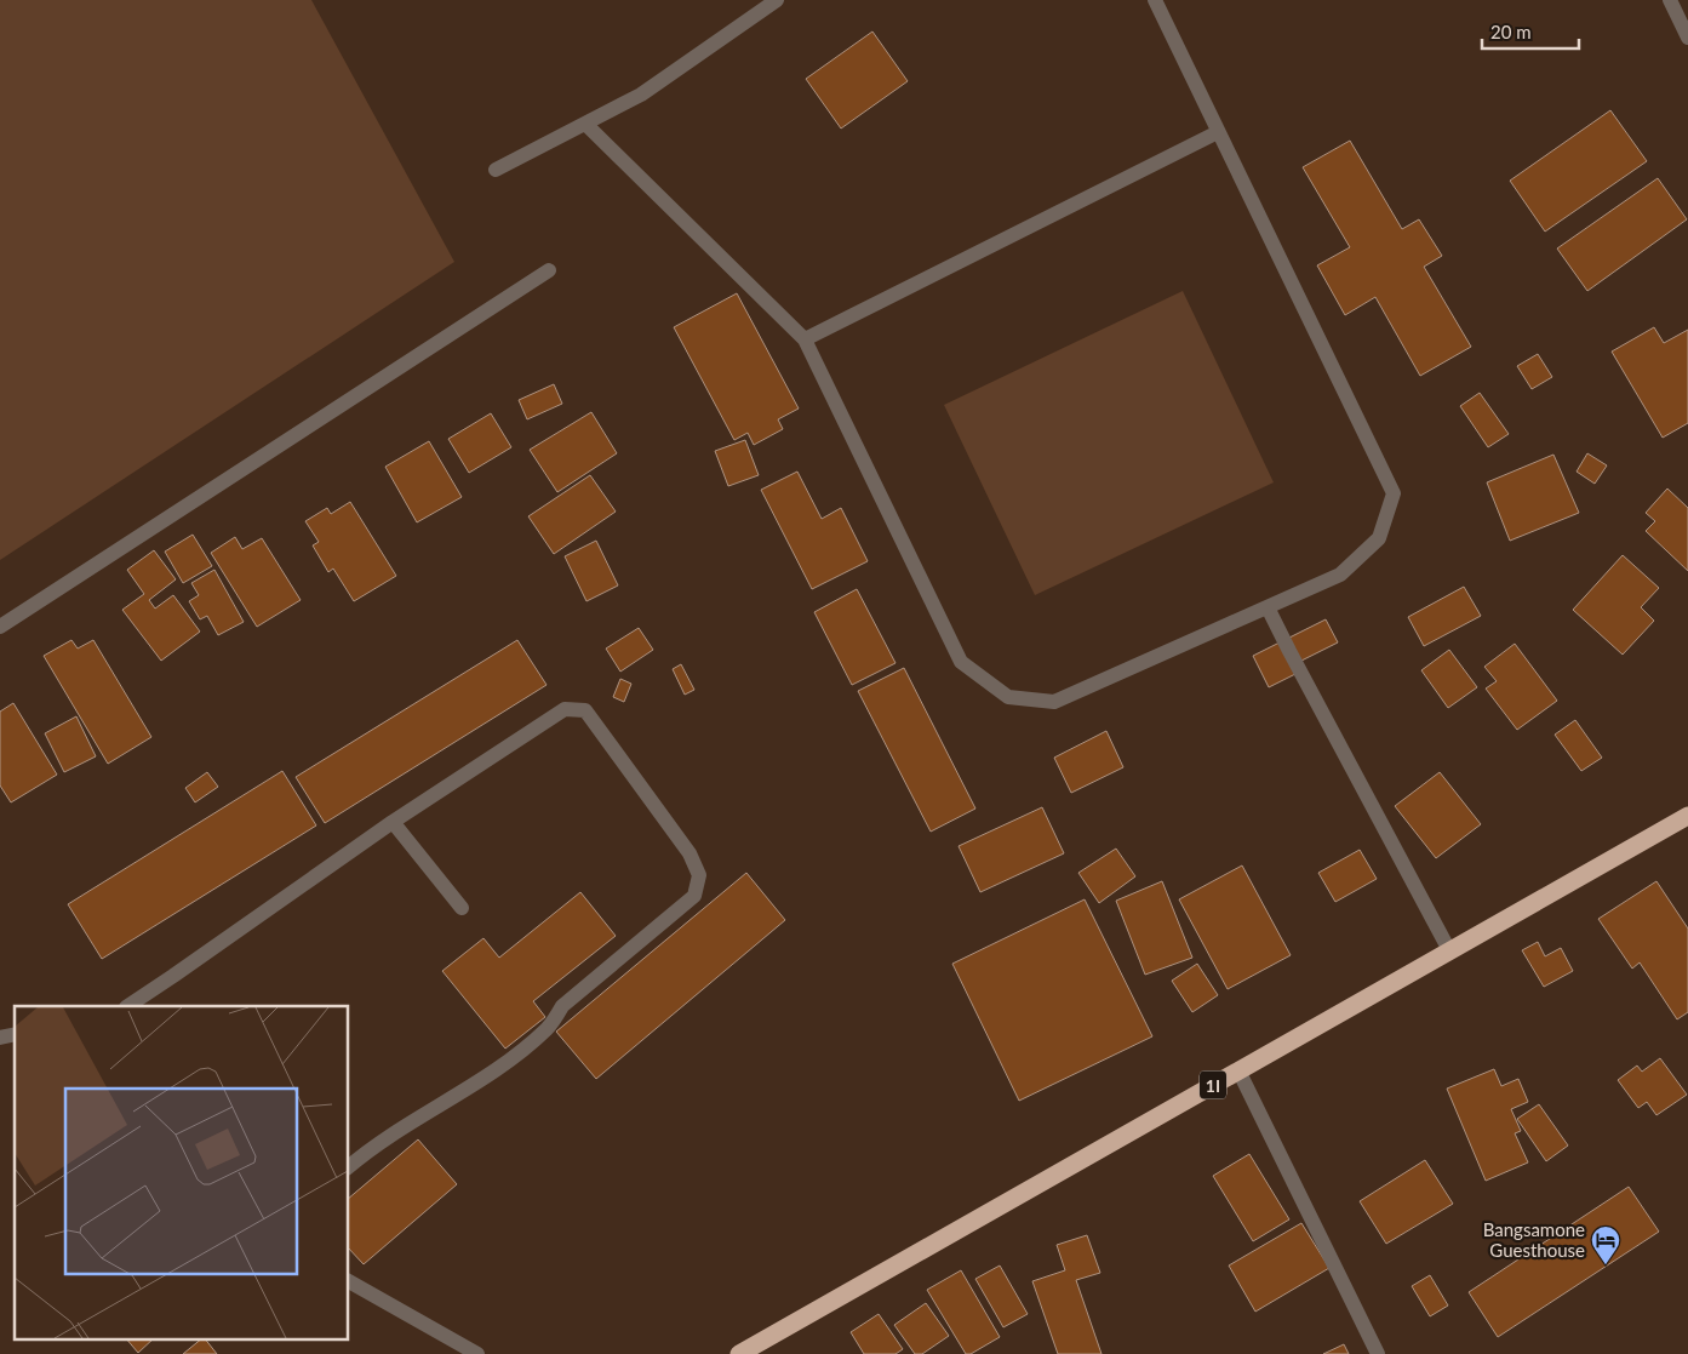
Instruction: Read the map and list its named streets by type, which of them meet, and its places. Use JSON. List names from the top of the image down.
{
  "streets": {
    "highway": ["1I"]
  },
  "places": {
    "hotel": ["Bangsamone Guesthouse"]
  },
  "scale_bar": "20 m"
}
